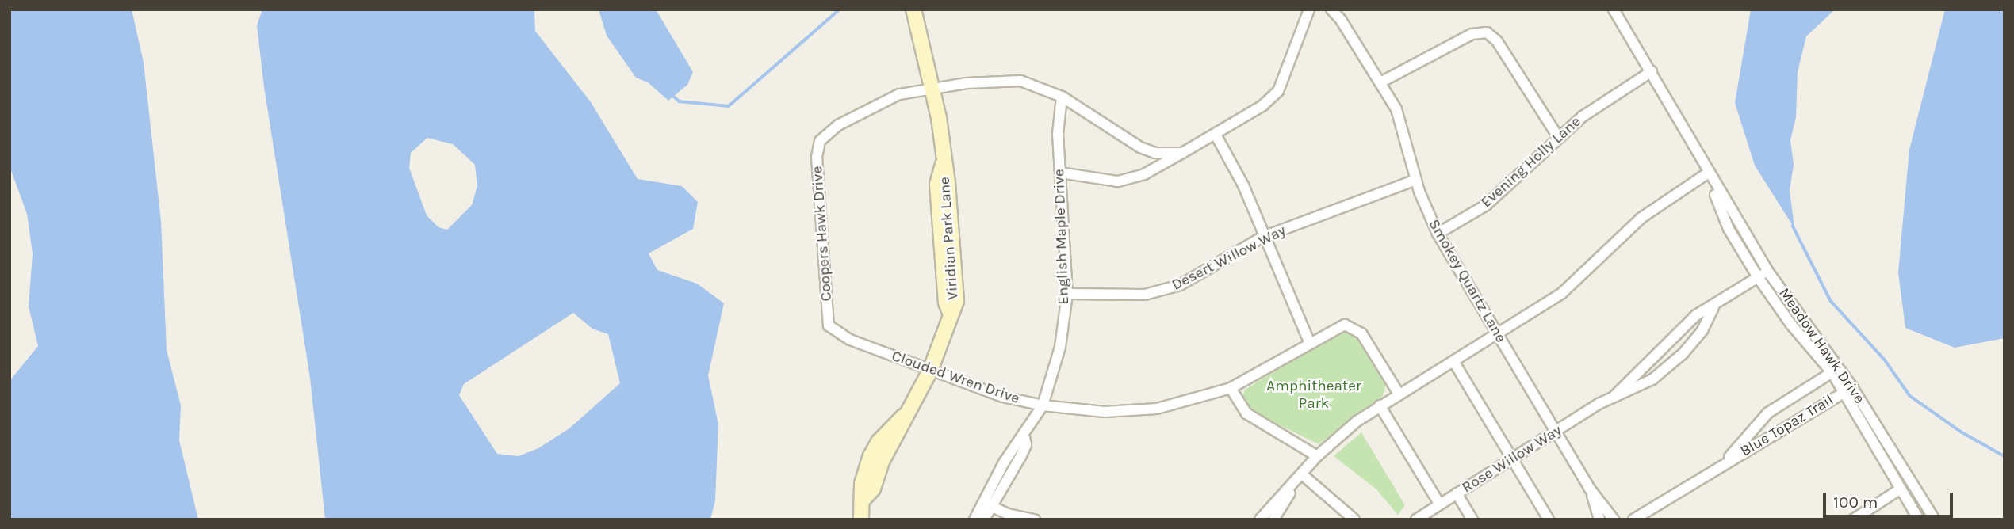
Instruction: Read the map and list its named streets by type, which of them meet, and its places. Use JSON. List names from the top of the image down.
{
  "streets": {
    "street": [
      "Evening Holly Lane",
      "Coopers Hawk Drive",
      "English Maple Drive",
      "Viridian Park Lane",
      "Desert Willow Way",
      "Smokey Quartz Lane",
      "Meadow Hawk Drive",
      "Clouded Wren Drive",
      "Blue Topaz Trail",
      "Rose Willow Way"
    ]
  },
  "crossings": [
    ["Evening Holly Lane", "Smokey Quartz Lane"],
    ["Evening Holly Lane", "Meadow Hawk Drive"],
    ["Coopers Hawk Drive", "English Maple Drive"],
    ["Coopers Hawk Drive", "Viridian Park Lane"],
    ["Coopers Hawk Drive", "Clouded Wren Drive"],
    ["English Maple Drive", "Desert Willow Way"],
    ["English Maple Drive", "Clouded Wren Drive"],
    ["Viridian Park Lane", "Clouded Wren Drive"],
    ["Desert Willow Way", "Smokey Quartz Lane"],
    ["Smokey Quartz Lane", "Rose Willow Way"],
    ["Meadow Hawk Drive", "Blue Topaz Trail"],
    ["Meadow Hawk Drive", "Rose Willow Way"]
  ],
  "parks": ["Amphitheater Park"],
  "scale_bar": "100 m"
}
